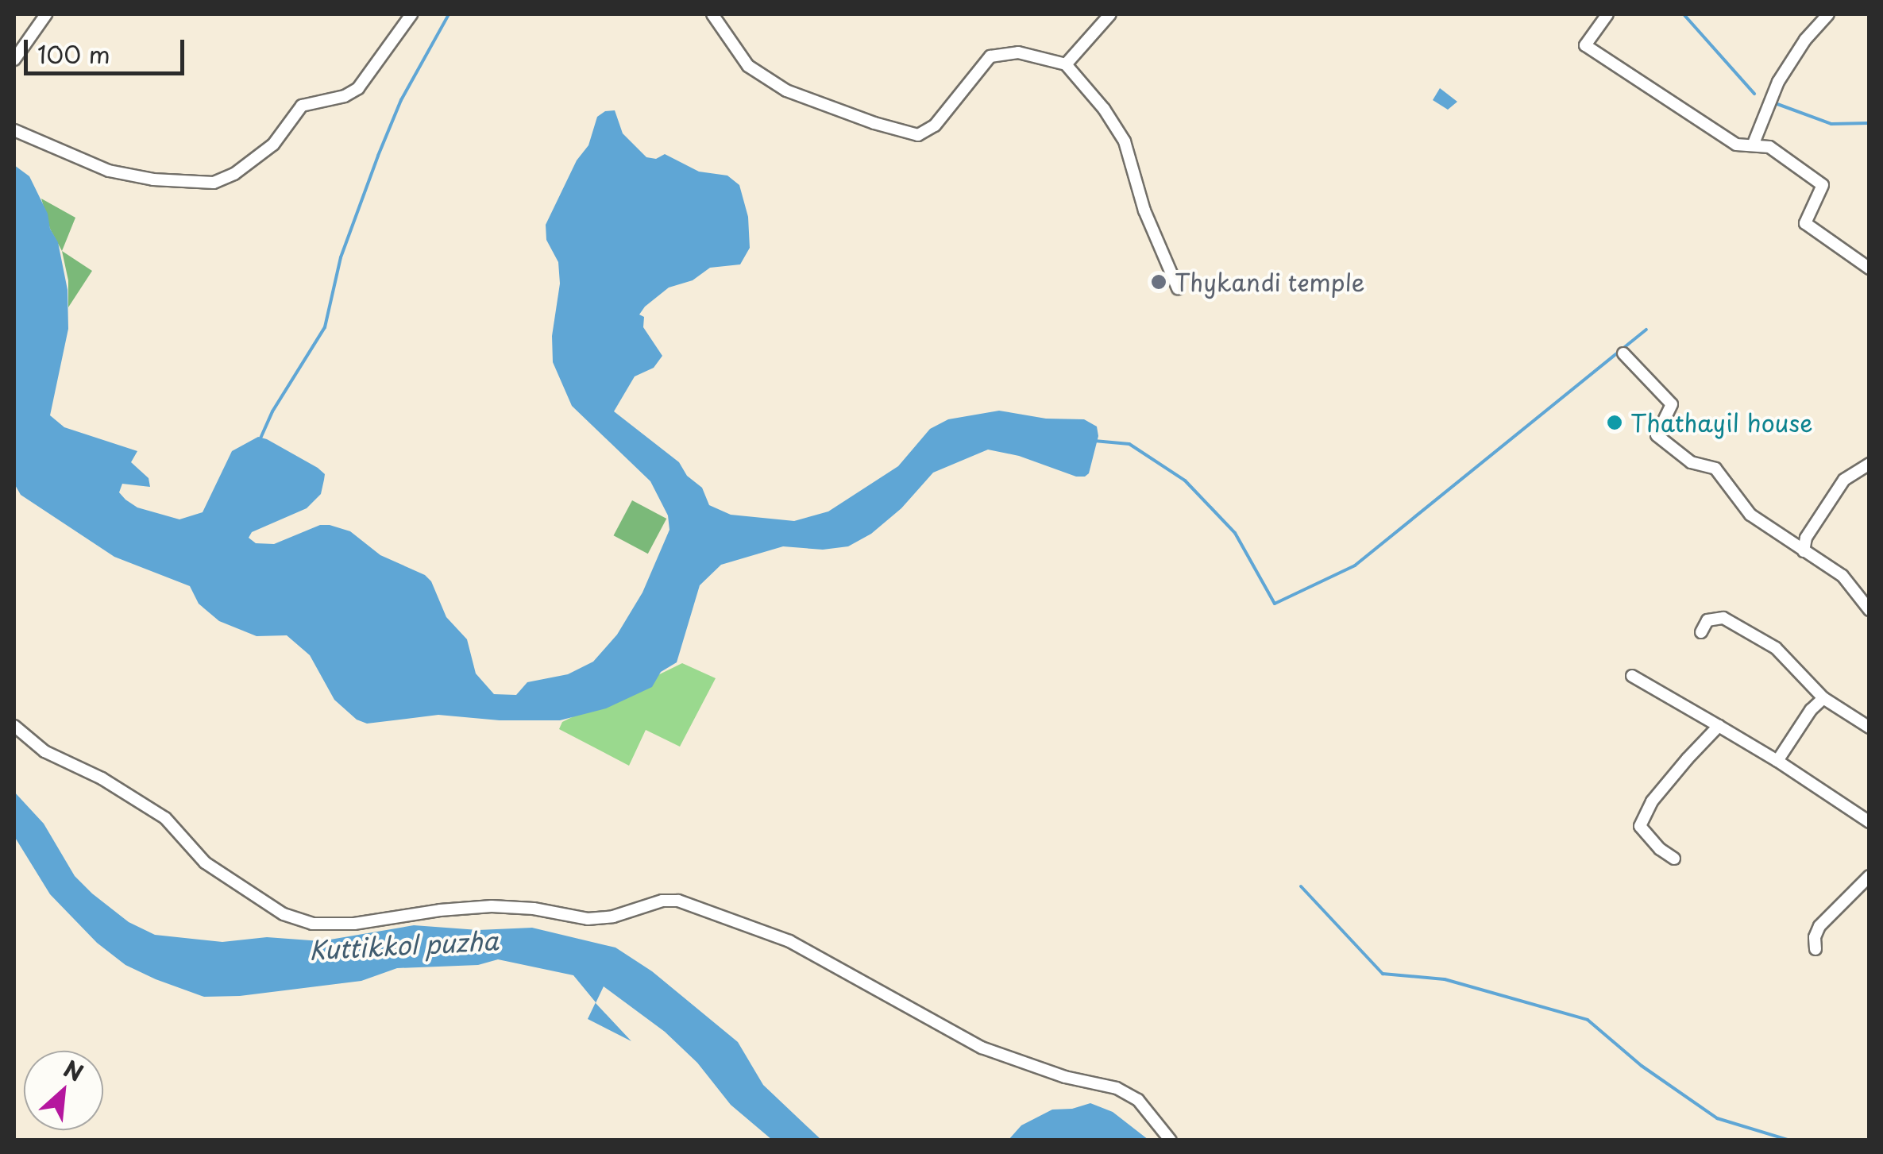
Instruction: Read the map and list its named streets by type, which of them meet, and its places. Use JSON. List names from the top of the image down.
{
  "water": ["Kuttikkol puzha"],
  "places": ["Thykandi temple", "Thathayil house"],
  "scale_bar": "100 m",
  "north": "top right"
}
